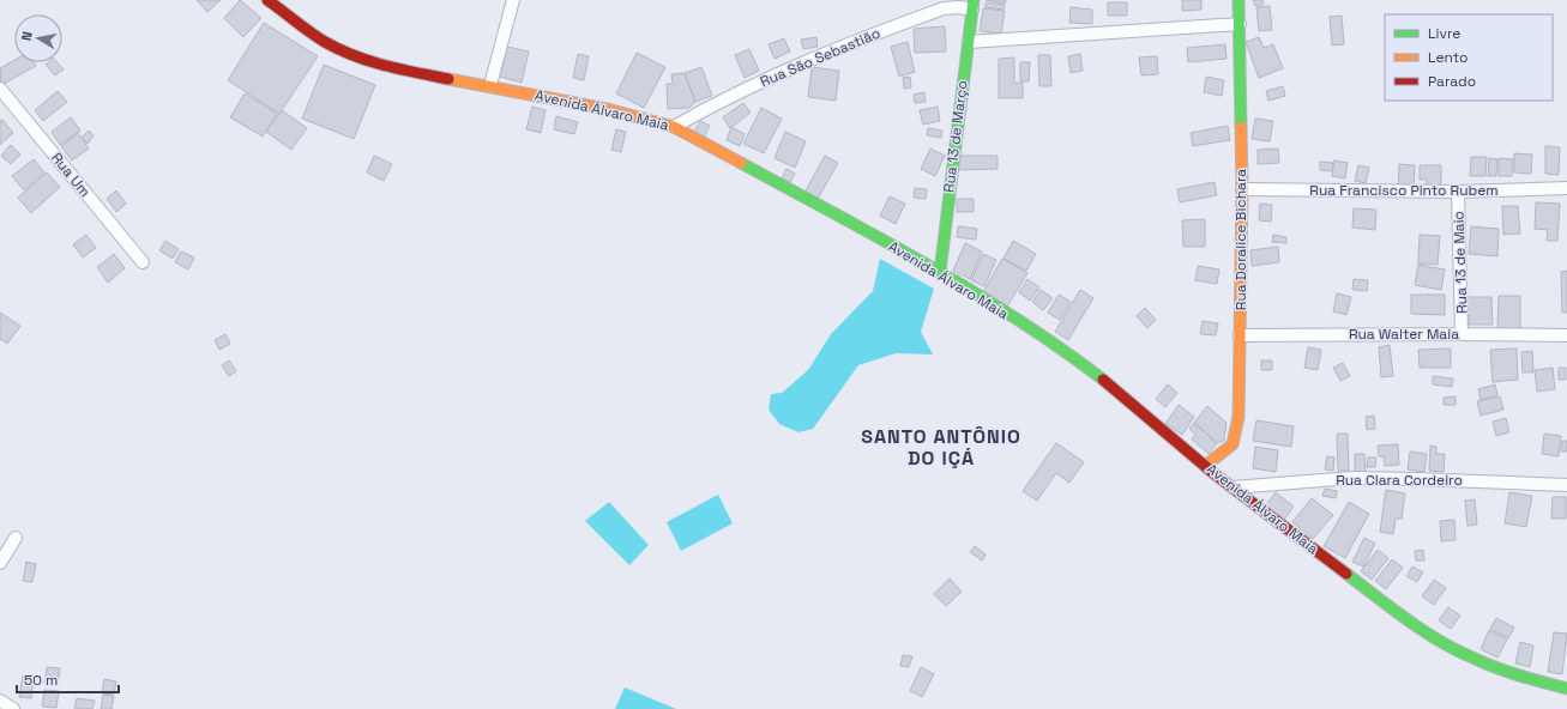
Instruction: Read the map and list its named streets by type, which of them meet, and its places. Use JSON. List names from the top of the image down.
{
  "streets": {
    "street": [
      "Rua São Sebastião",
      "Avenida Álvaro Maia",
      "Rua 13 de Março",
      "Rua Um",
      "Rua Francisco Pinto Rubem",
      "Rua Doralice Bichara",
      "Rua 13 de Maio",
      "Rua Walter Maia",
      "Rua Clara Cordeiro"
    ]
  },
  "crossings": [
    ["Rua São Sebastião", "Avenida Álvaro Maia"],
    ["Rua São Sebastião", "Rua 13 de Março"],
    ["Avenida Álvaro Maia", "Rua 13 de Março"],
    ["Avenida Álvaro Maia", "Rua Doralice Bichara"],
    ["Avenida Álvaro Maia", "Rua Clara Cordeiro"],
    ["Rua Francisco Pinto Rubem", "Rua Doralice Bichara"],
    ["Rua Francisco Pinto Rubem", "Rua 13 de Maio"],
    ["Rua Doralice Bichara", "Rua Walter Maia"],
    ["Rua 13 de Maio", "Rua Walter Maia"]
  ],
  "districts": ["SANTO ANTÔNIO DO IÇÁ"],
  "legend": ["Livre", "Lento", "Parado"],
  "scale_bar": "50 m",
  "north": "left"
}
